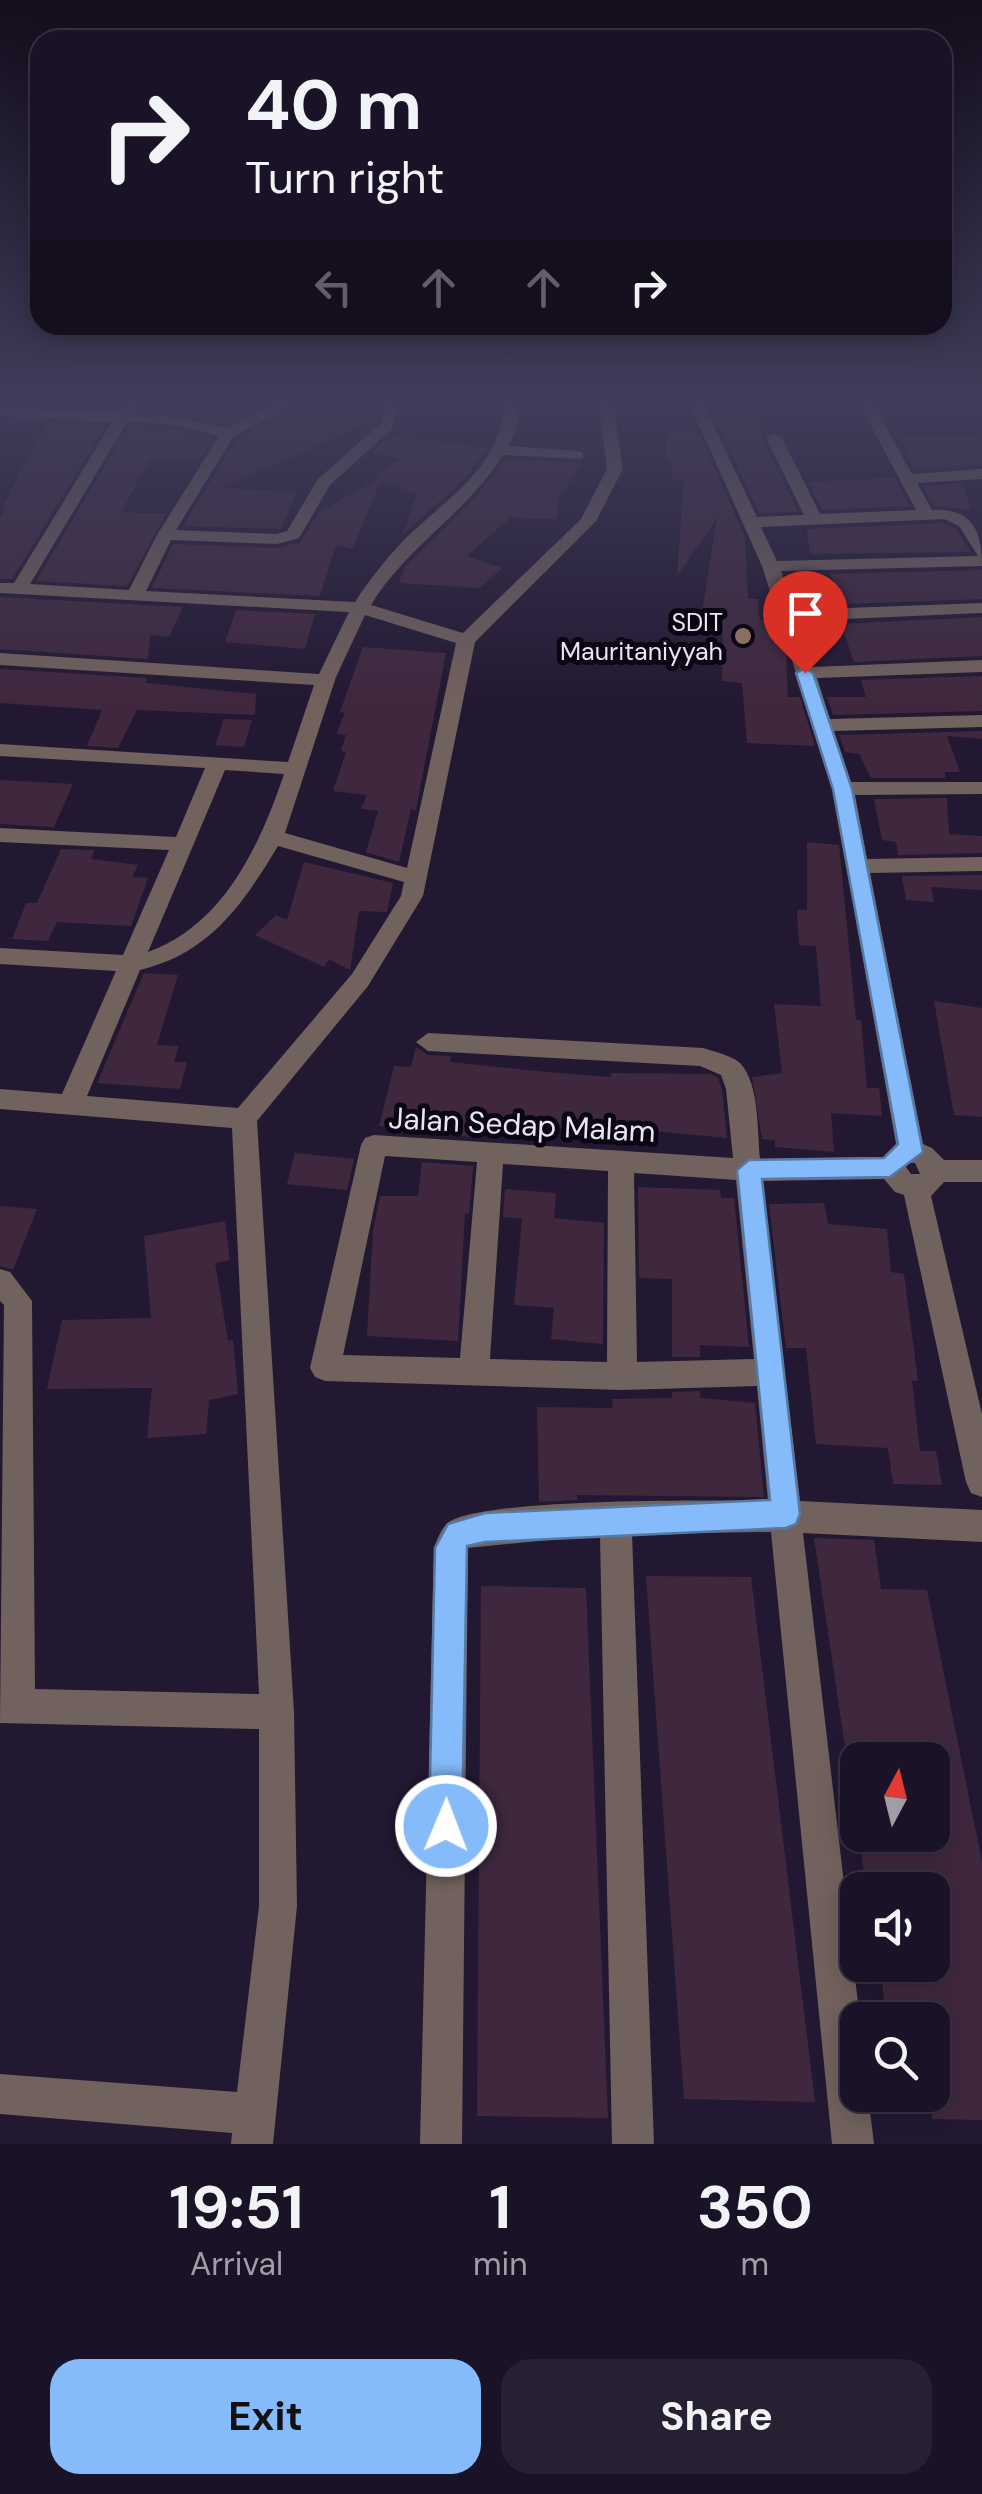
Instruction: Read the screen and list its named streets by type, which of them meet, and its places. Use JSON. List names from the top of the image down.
{
  "streets": {
    "street": ["Jalan Sedap Malam"]
  },
  "places": ["SDIT Mauritaniyyah"],
  "north": "top",
  "page": {
    "turn": ["40 m", "Turn right"],
    "eta": [
      "19:51",
      "Arrival",
      "1",
      "min",
      "350",
      "m"
    ],
    "buttons": ["Exit", "Share"]
  }
}
